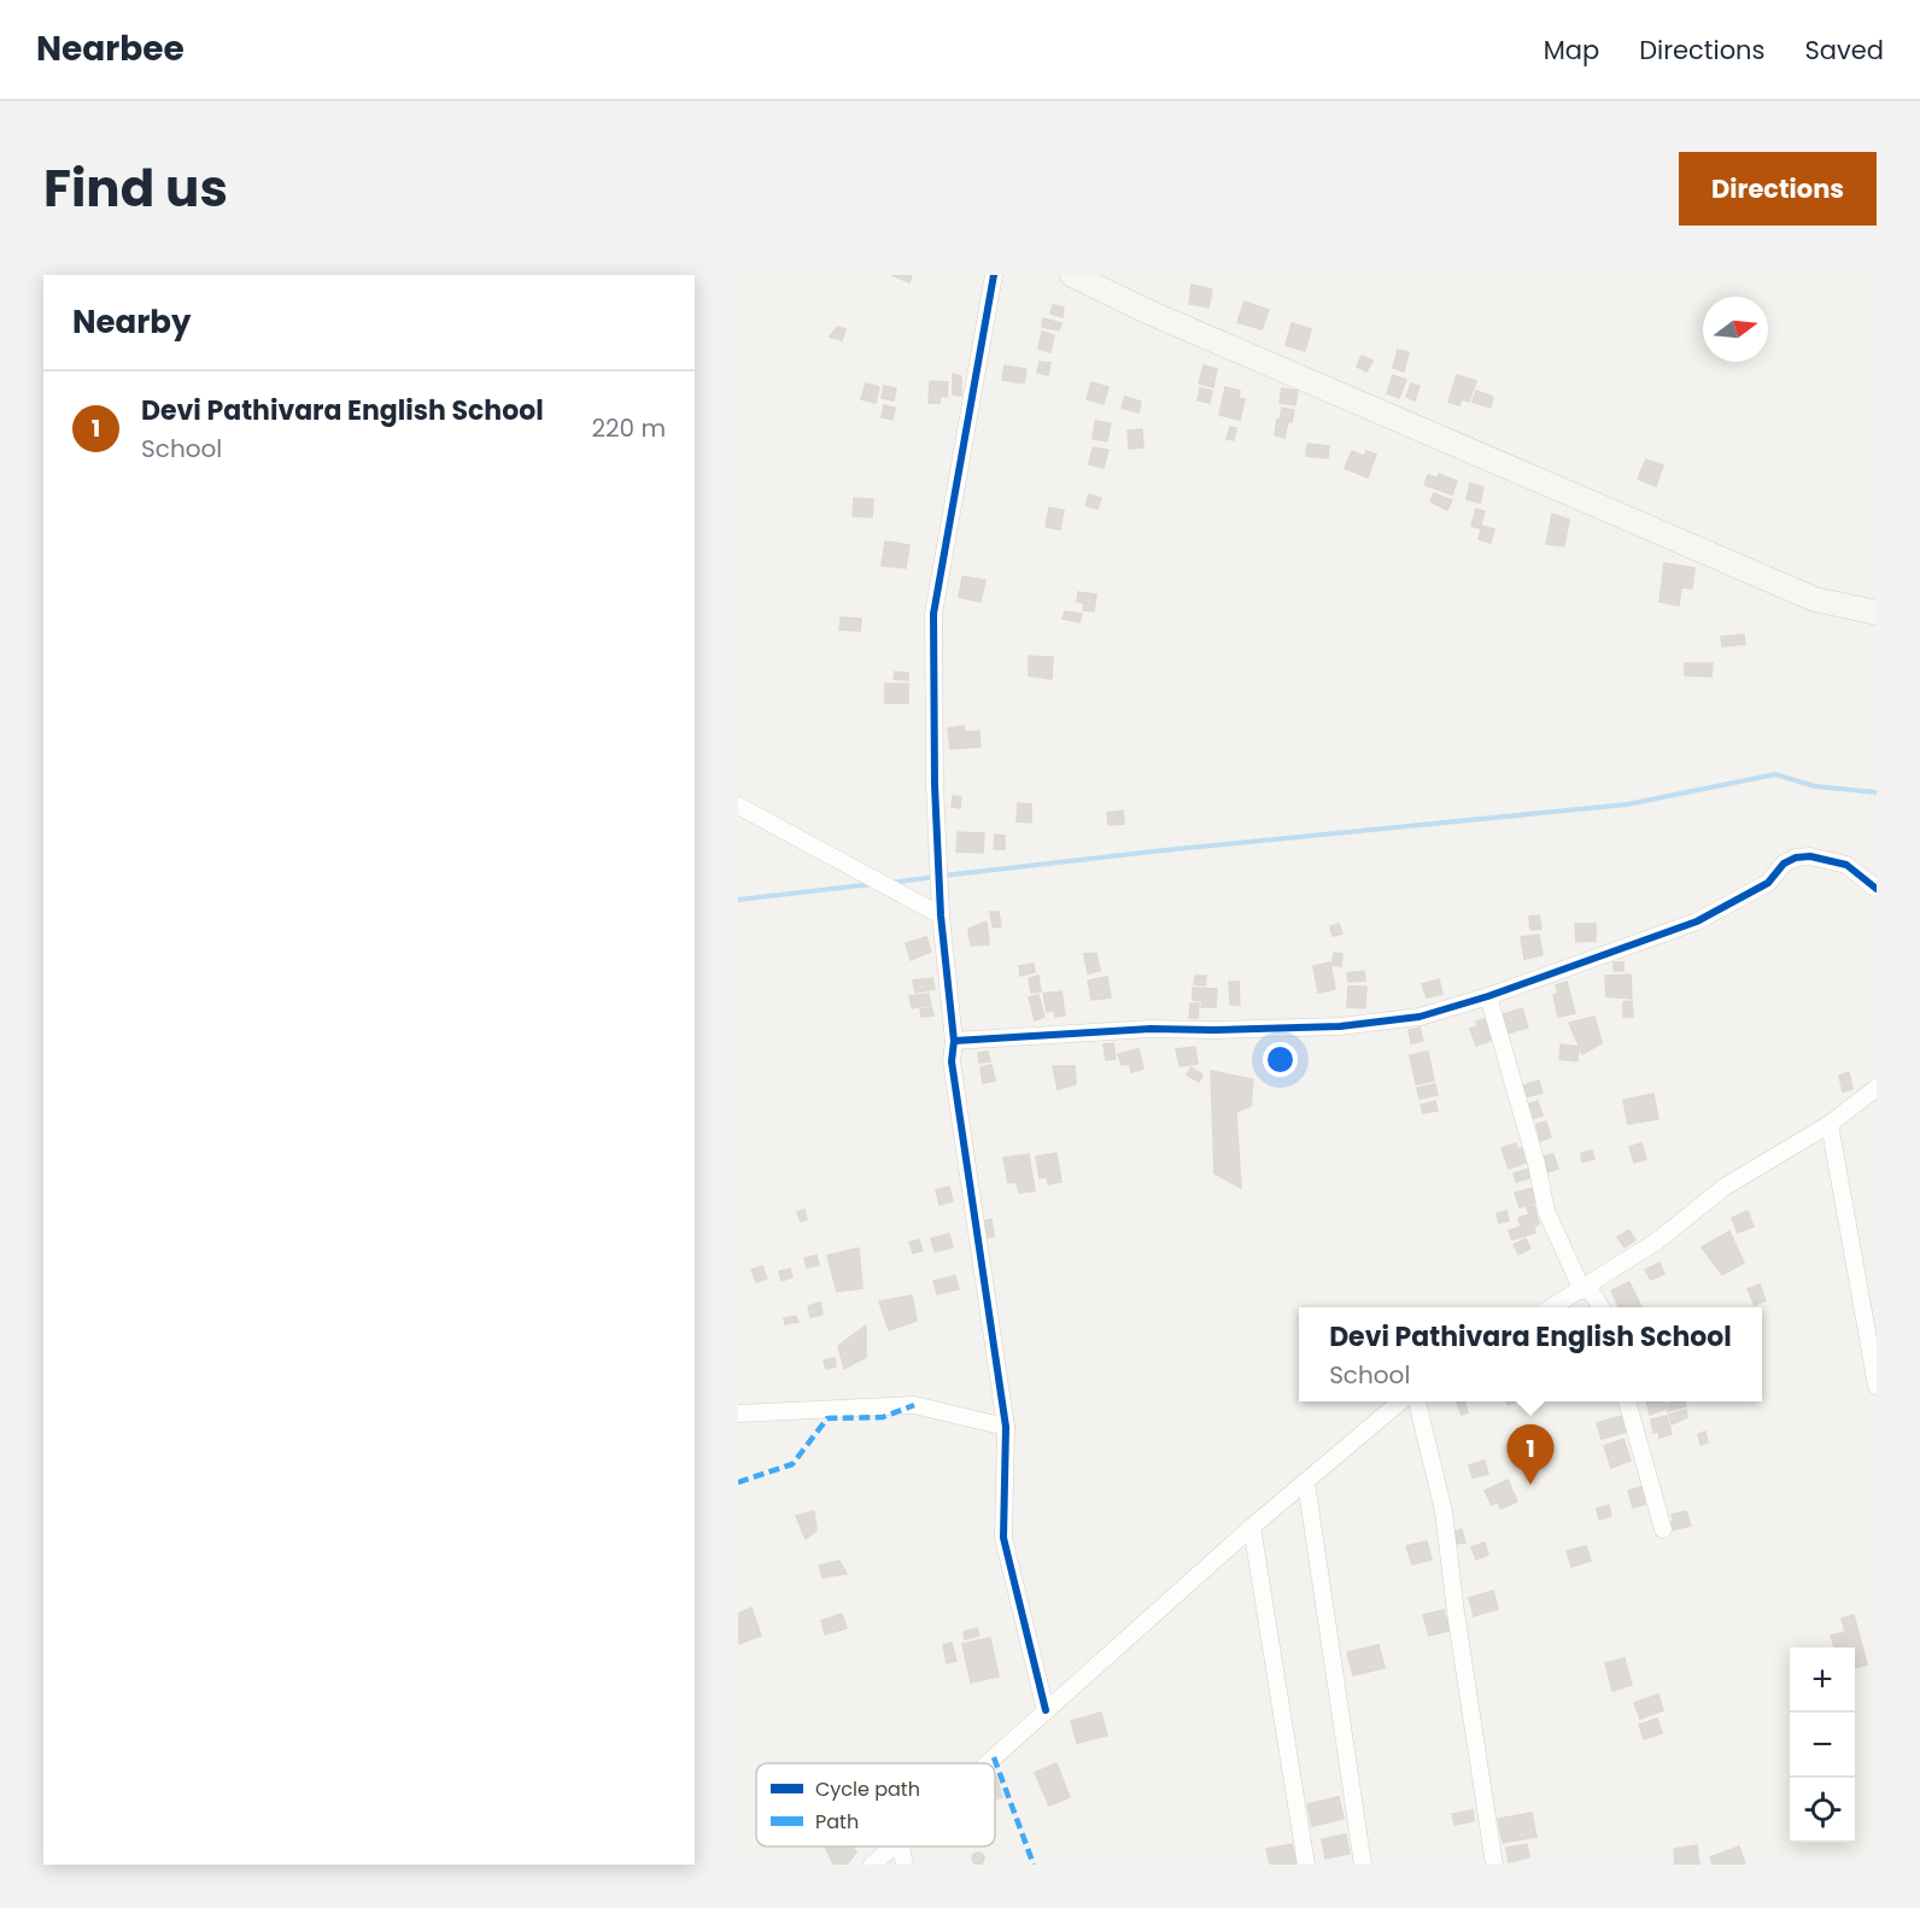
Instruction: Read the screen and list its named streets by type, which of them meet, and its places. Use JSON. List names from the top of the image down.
{
  "legend": ["Cycle path", "Path"],
  "north": "right",
  "page": {
    "header": "Nearbee",
    "nav": ["Map", "Directions", "Saved"],
    "title": "Find us",
    "buttons": "Directions",
    "heading": "Nearby",
    "list": [
      {
        "mark": "1",
        "name": "Devi Pathivara English School",
        "note": "School",
        "value": "220 m"
      }
    ],
    "popup": ["Devi Pathivara English School", "School"],
    "pins": "1",
    "map_buttons": ["+", "−"]
  }
}
